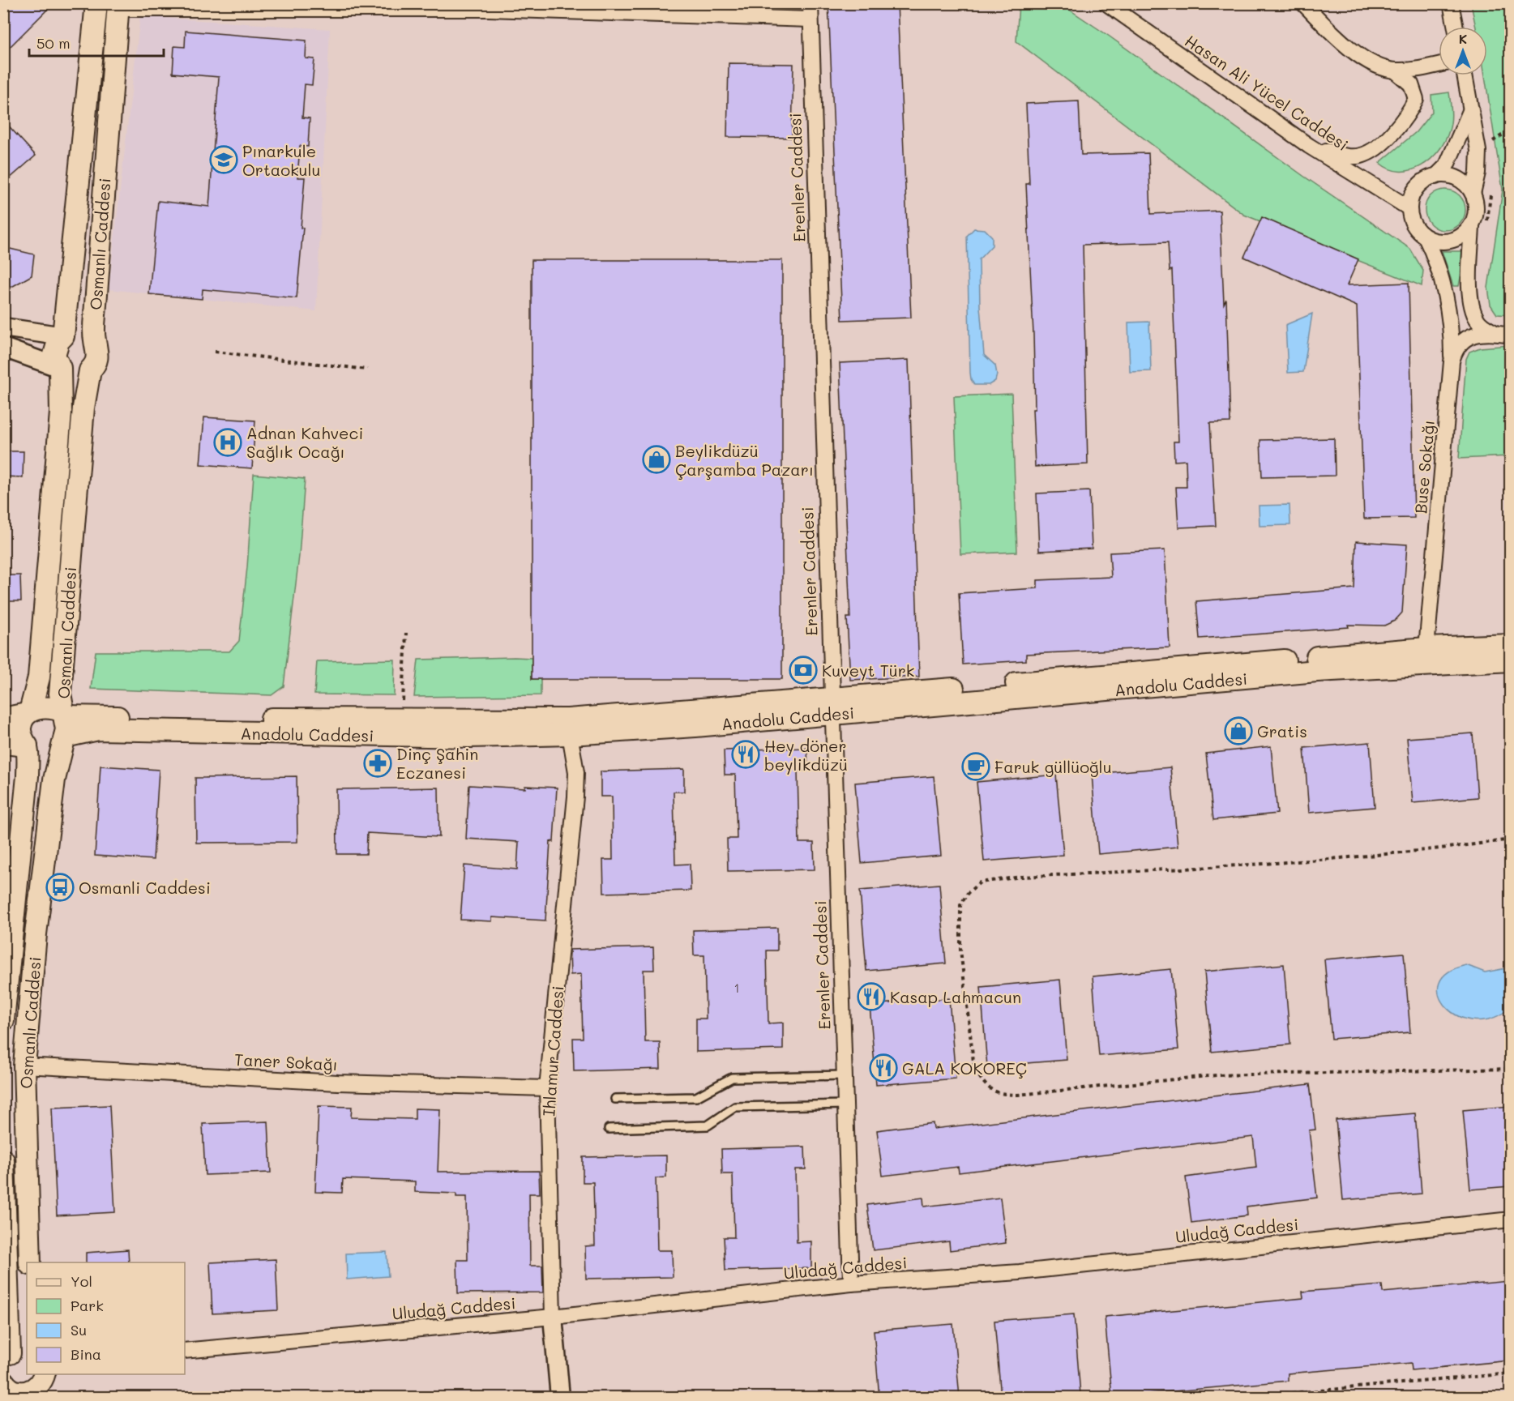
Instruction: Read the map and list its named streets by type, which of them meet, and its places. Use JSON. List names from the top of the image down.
{
  "streets": {
    "main road": ["Osmanlı Caddesi", "Anadolu Caddesi"],
    "street": [
      "Hasan Ali Yücel Caddesi",
      "Erenler Caddesi",
      "Buse Sokağı",
      "Ihlamur Caddesi",
      "Taner Sokağı",
      "Uludağ Caddesi"
    ]
  },
  "crossings": [
    ["Erenler Caddesi", "Anadolu Caddesi"],
    ["Erenler Caddesi", "Uludağ Caddesi"],
    ["Osmanlı Caddesi", "Anadolu Caddesi"],
    ["Osmanlı Caddesi", "Taner Sokağı"],
    ["Buse Sokağı", "Anadolu Caddesi"],
    ["Anadolu Caddesi", "Ihlamur Caddesi"],
    ["Ihlamur Caddesi", "Taner Sokağı"],
    ["Ihlamur Caddesi", "Uludağ Caddesi"]
  ],
  "places": {
    "school or university": ["Pınarkule Ortaokulu"],
    "hospital": ["Adnan Kahveci Sağlık Ocağı"],
    "shop": ["Beylikdüzü Çarşamba Pazarı", "Gratis"],
    "bank": ["Kuveyt Türk"],
    "restaurant": ["Hey döner beylikdüzü", "Kasap Lahmacun", "GALA KOKOREÇ"],
    "pharmacy": ["Dinç Şahin Eczanesi"],
    "cafe": ["Faruk güllüoğlu"],
    "bus stop": ["Osmanli Caddesi"]
  },
  "house_numbers": ["1"],
  "legend": [
    "Yol",
    "Park",
    "Su",
    "Bina"
  ],
  "scale_bar": "50 m",
  "north": "top"
}
